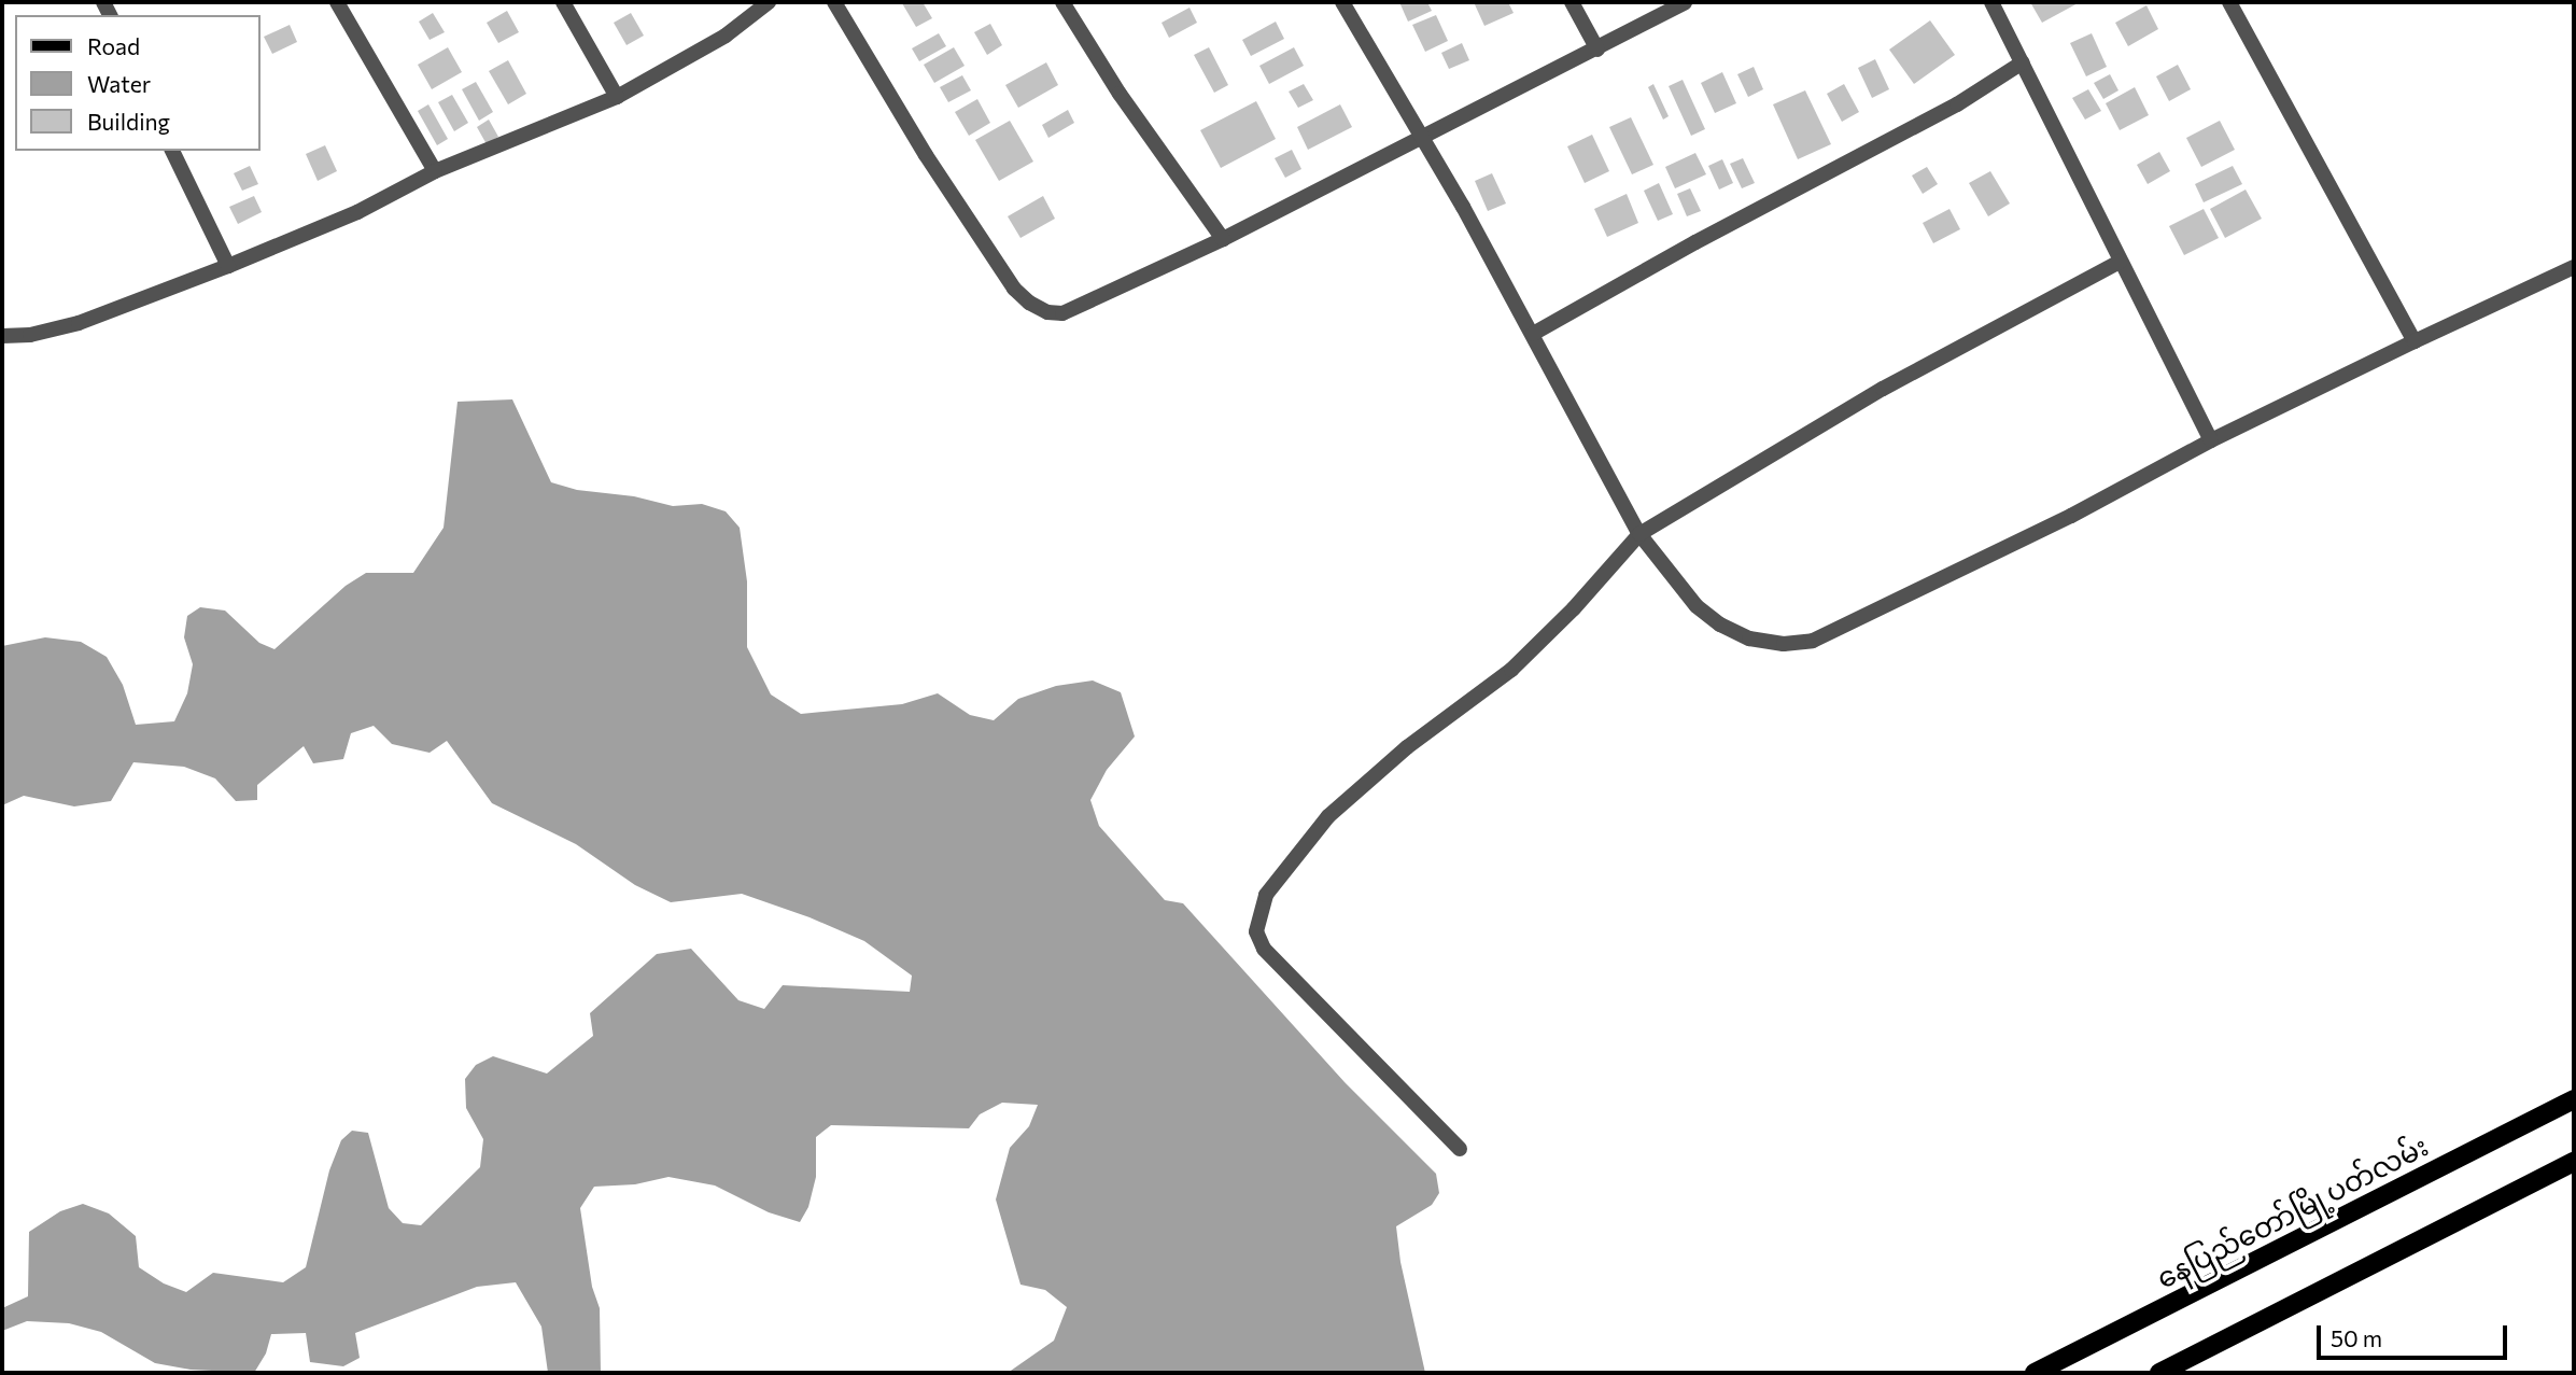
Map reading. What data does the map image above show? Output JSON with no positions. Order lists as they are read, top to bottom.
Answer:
{
  "streets": {
    "main road": ["နေပြည်တော်မြို့ပတ်လမ်း"]
  },
  "legend": ["Road", "Water", "Building"],
  "scale_bar": "50 m"
}
